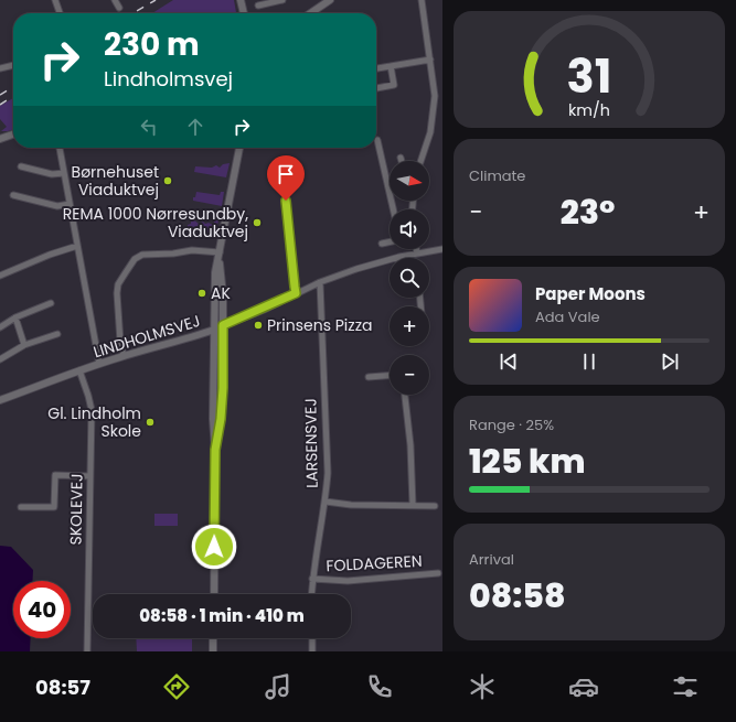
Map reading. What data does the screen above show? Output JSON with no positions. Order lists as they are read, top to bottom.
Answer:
{
  "streets": {
    "street": [
      "LINDHOLMSVEJ",
      "LARSENSVEJ",
      "SKOLEVEJ",
      "FOLDAGEREN"
    ]
  },
  "crossings": [
    ["LINDHOLMSVEJ", "LARSENSVEJ"],
    ["LINDHOLMSVEJ", "SKOLEVEJ"],
    ["LARSENSVEJ", "FOLDAGEREN"]
  ],
  "places": [
    "Børnehuset Viaduktvej",
    "REMA 1000 Nørresundby, Viaduktvej",
    "AK",
    "Prinsens Pizza",
    "Gl. Lindholm Skole"
  ],
  "north": "right",
  "page": {
    "turn": ["230 m", "Lindholmsvej"],
    "tile": [
      "Climate",
      ["Range · 25%", "125 km"],
      ["Arrival", "08:58"]
    ],
    "map_buttons": ["+", "−"],
    "heat": ["−", "23°", "+"],
    "song": ["Paper Moons", "Ada Vale"],
    "limit": "40",
    "trip": "08:58 · 1 min · 410 m",
    "tabs": "08:57",
    "gauge": ["31", "km/h"]
  }
}
